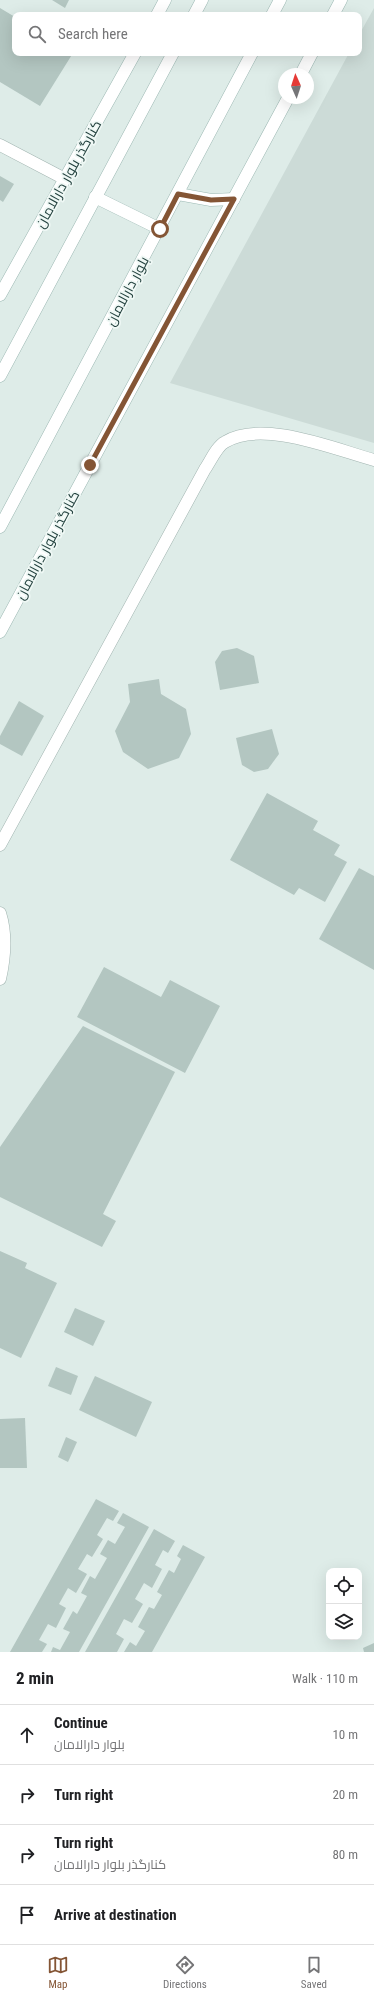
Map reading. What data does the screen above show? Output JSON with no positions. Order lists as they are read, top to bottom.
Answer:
{
  "streets": {
    "street": ["کنارگذر بلوار دارالامان", "بلوار دارالامان"]
  },
  "north": "top",
  "page": {
    "search": "Search here",
    "heading": ["2 min", "Walk · 110 m"],
    "list": [
      ["Continue", "بلوار دارالامان", "10 m"],
      ["Turn right", "20 m"],
      ["Turn right", "کنارگذر بلوار دارالامان", "80 m"],
      "Arrive at destination"
    ],
    "nav": ["Map", "Directions", "Saved"]
  }
}
